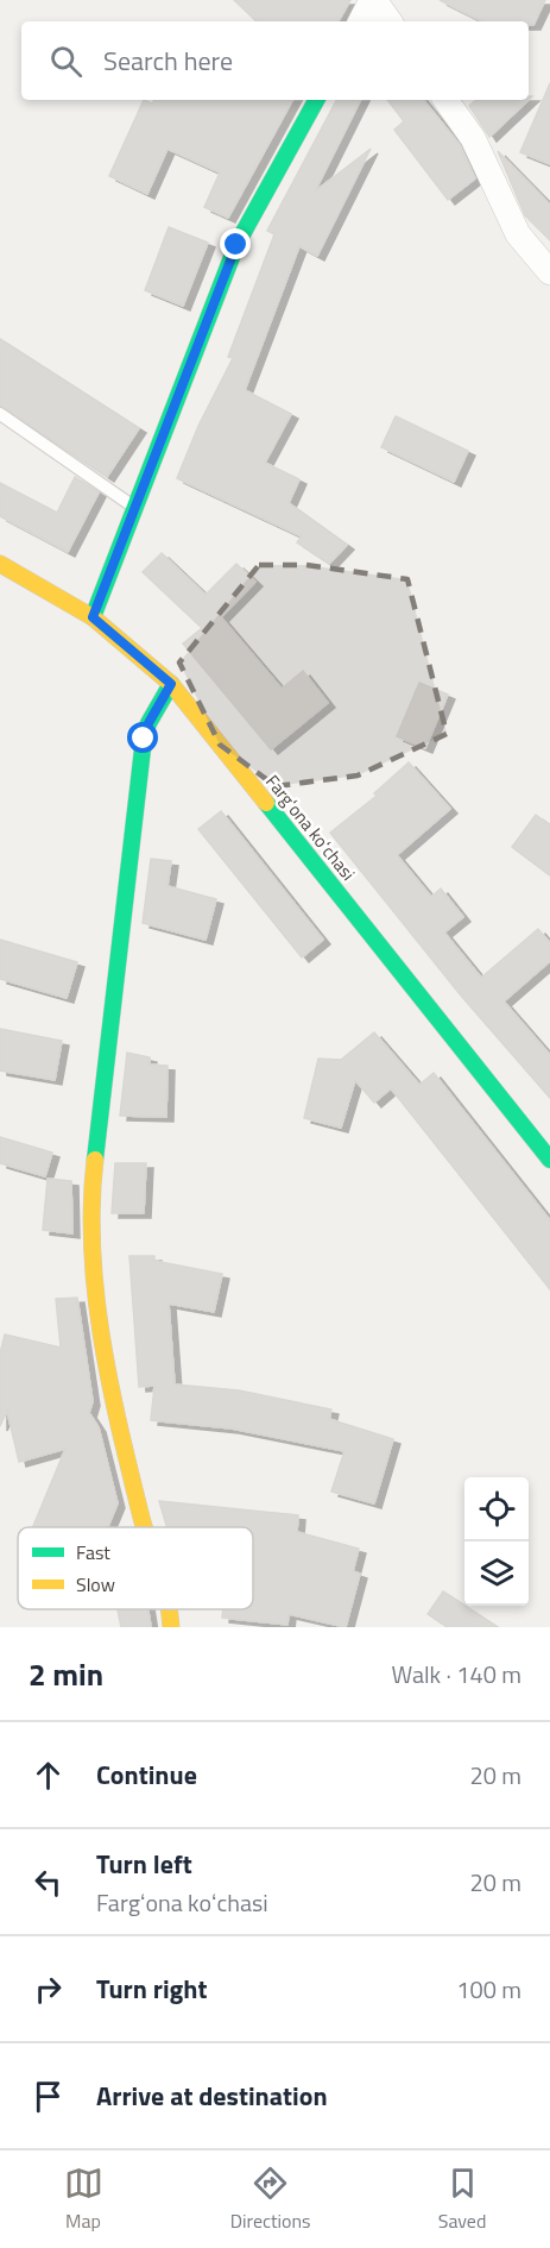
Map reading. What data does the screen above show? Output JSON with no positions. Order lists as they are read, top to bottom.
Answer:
{
  "streets": {
    "street": ["Fargʻona koʻchasi"]
  },
  "legend": ["Fast", "Slow"],
  "page": {
    "search": "Search here",
    "heading": ["2 min", "Walk · 140 m"],
    "list": [
      ["Continue", "20 m"],
      ["Turn left", "Fargʻona koʻchasi", "20 m"],
      ["Turn right", "100 m"],
      "Arrive at destination"
    ],
    "nav": ["Map", "Directions", "Saved"]
  }
}
